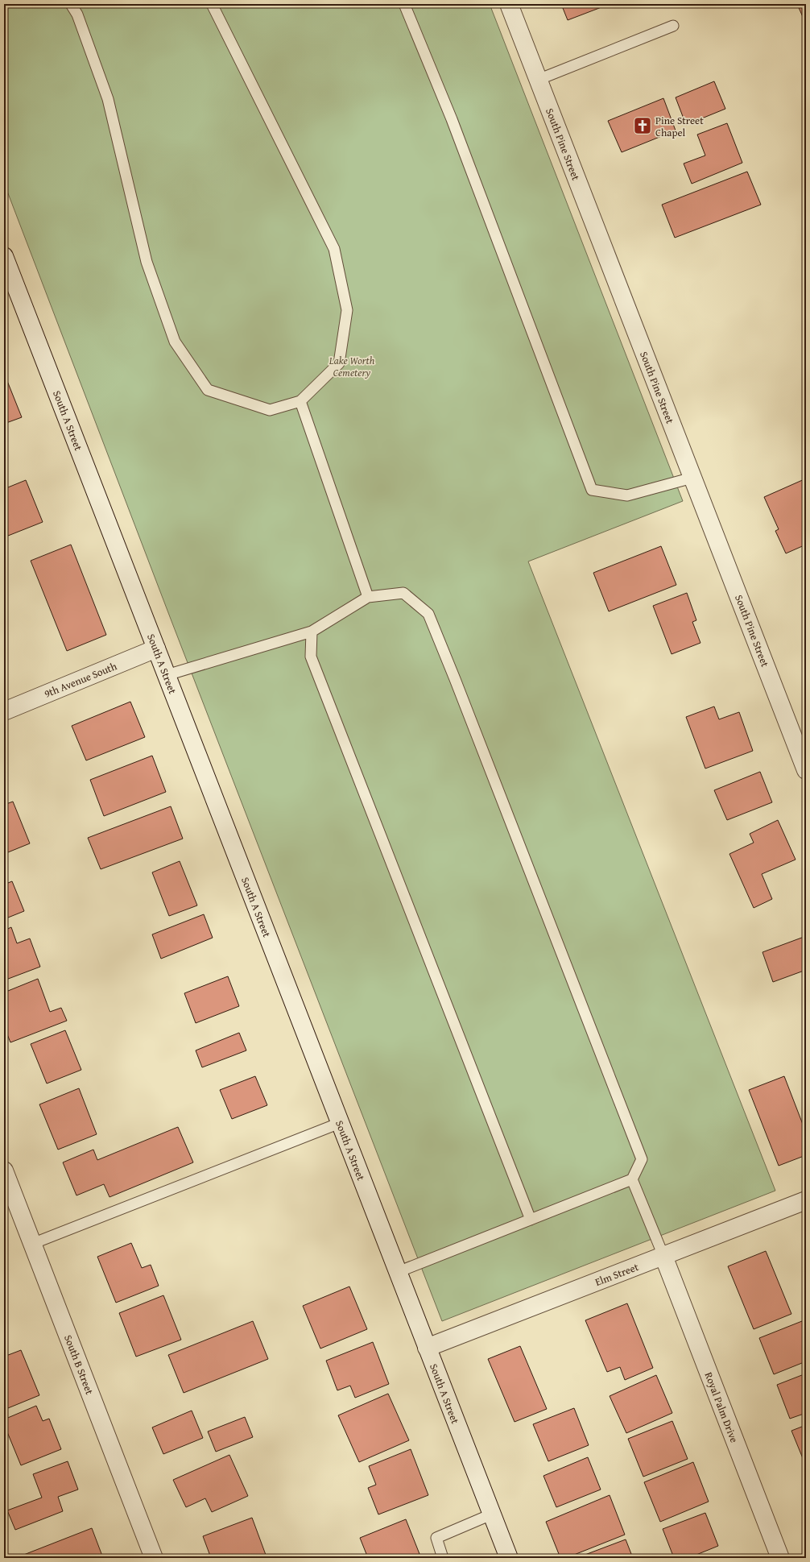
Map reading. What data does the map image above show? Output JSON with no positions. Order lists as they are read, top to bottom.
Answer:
{
  "streets": {
    "street": [
      "South Pine Street",
      "South A Street",
      "9th Avenue South",
      "Elm Street",
      "South B Street",
      "Royal Palm Drive"
    ]
  },
  "crossings": [
    ["South A Street", "9th Avenue South"],
    ["South A Street", "Elm Street"],
    ["Elm Street", "Royal Palm Drive"]
  ],
  "parks": ["Lake Worth Cemetery"],
  "places": {
    "church": ["Pine Street Chapel"]
  }
}
